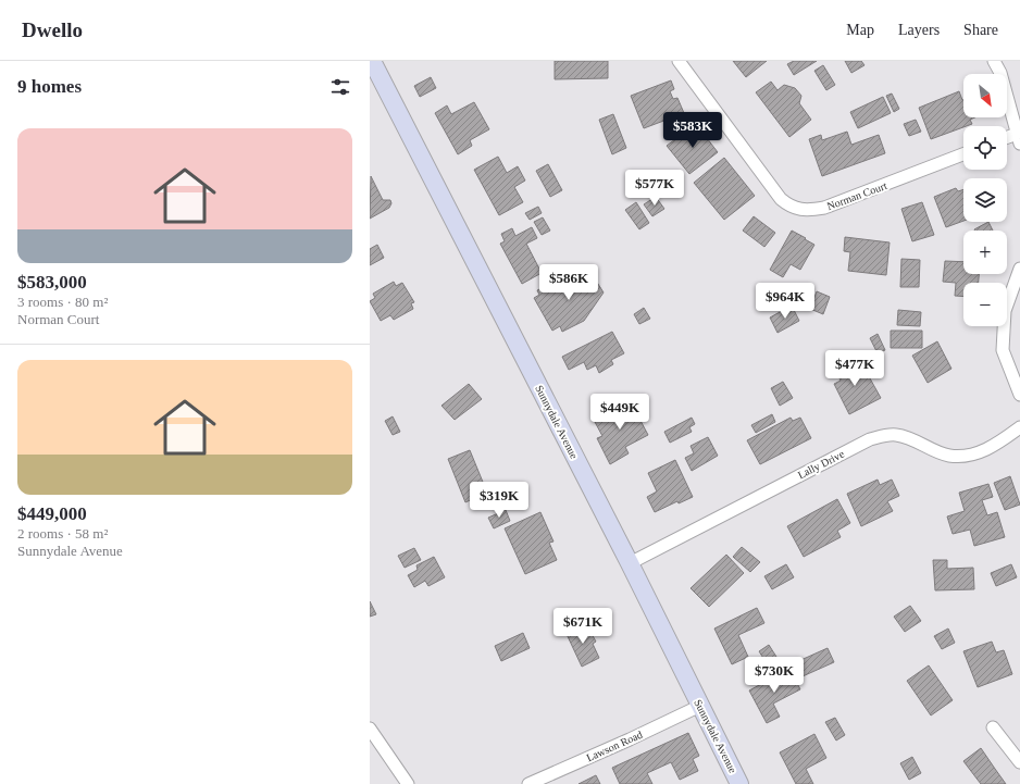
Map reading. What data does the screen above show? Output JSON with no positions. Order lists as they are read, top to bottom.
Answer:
{
  "streets": {
    "street": [
      "Norman Court",
      "Sunnydale Avenue",
      "Lally Drive",
      "Lawson Road"
    ]
  },
  "crossings": [
    ["Sunnydale Avenue", "Lally Drive"],
    ["Sunnydale Avenue", "Lawson Road"]
  ],
  "north": "bottom right",
  "page": {
    "header": "Dwello",
    "nav": ["Map", "Layers", "Share"],
    "heading": "9 homes",
    "map_buttons": ["+", "−"],
    "price": [
      "$583K",
      "$577K",
      "$586K",
      "$964K",
      "$477K",
      "$449K",
      "$319K",
      "$671K",
      "$730K"
    ],
    "list": [
      {
        "name": "$583,000",
        "note": "3 rooms · 80 m² · Norman Court"
      },
      {
        "name": "$449,000",
        "note": "2 rooms · 58 m² · Sunnydale Avenue"
      }
    ]
  }
}
